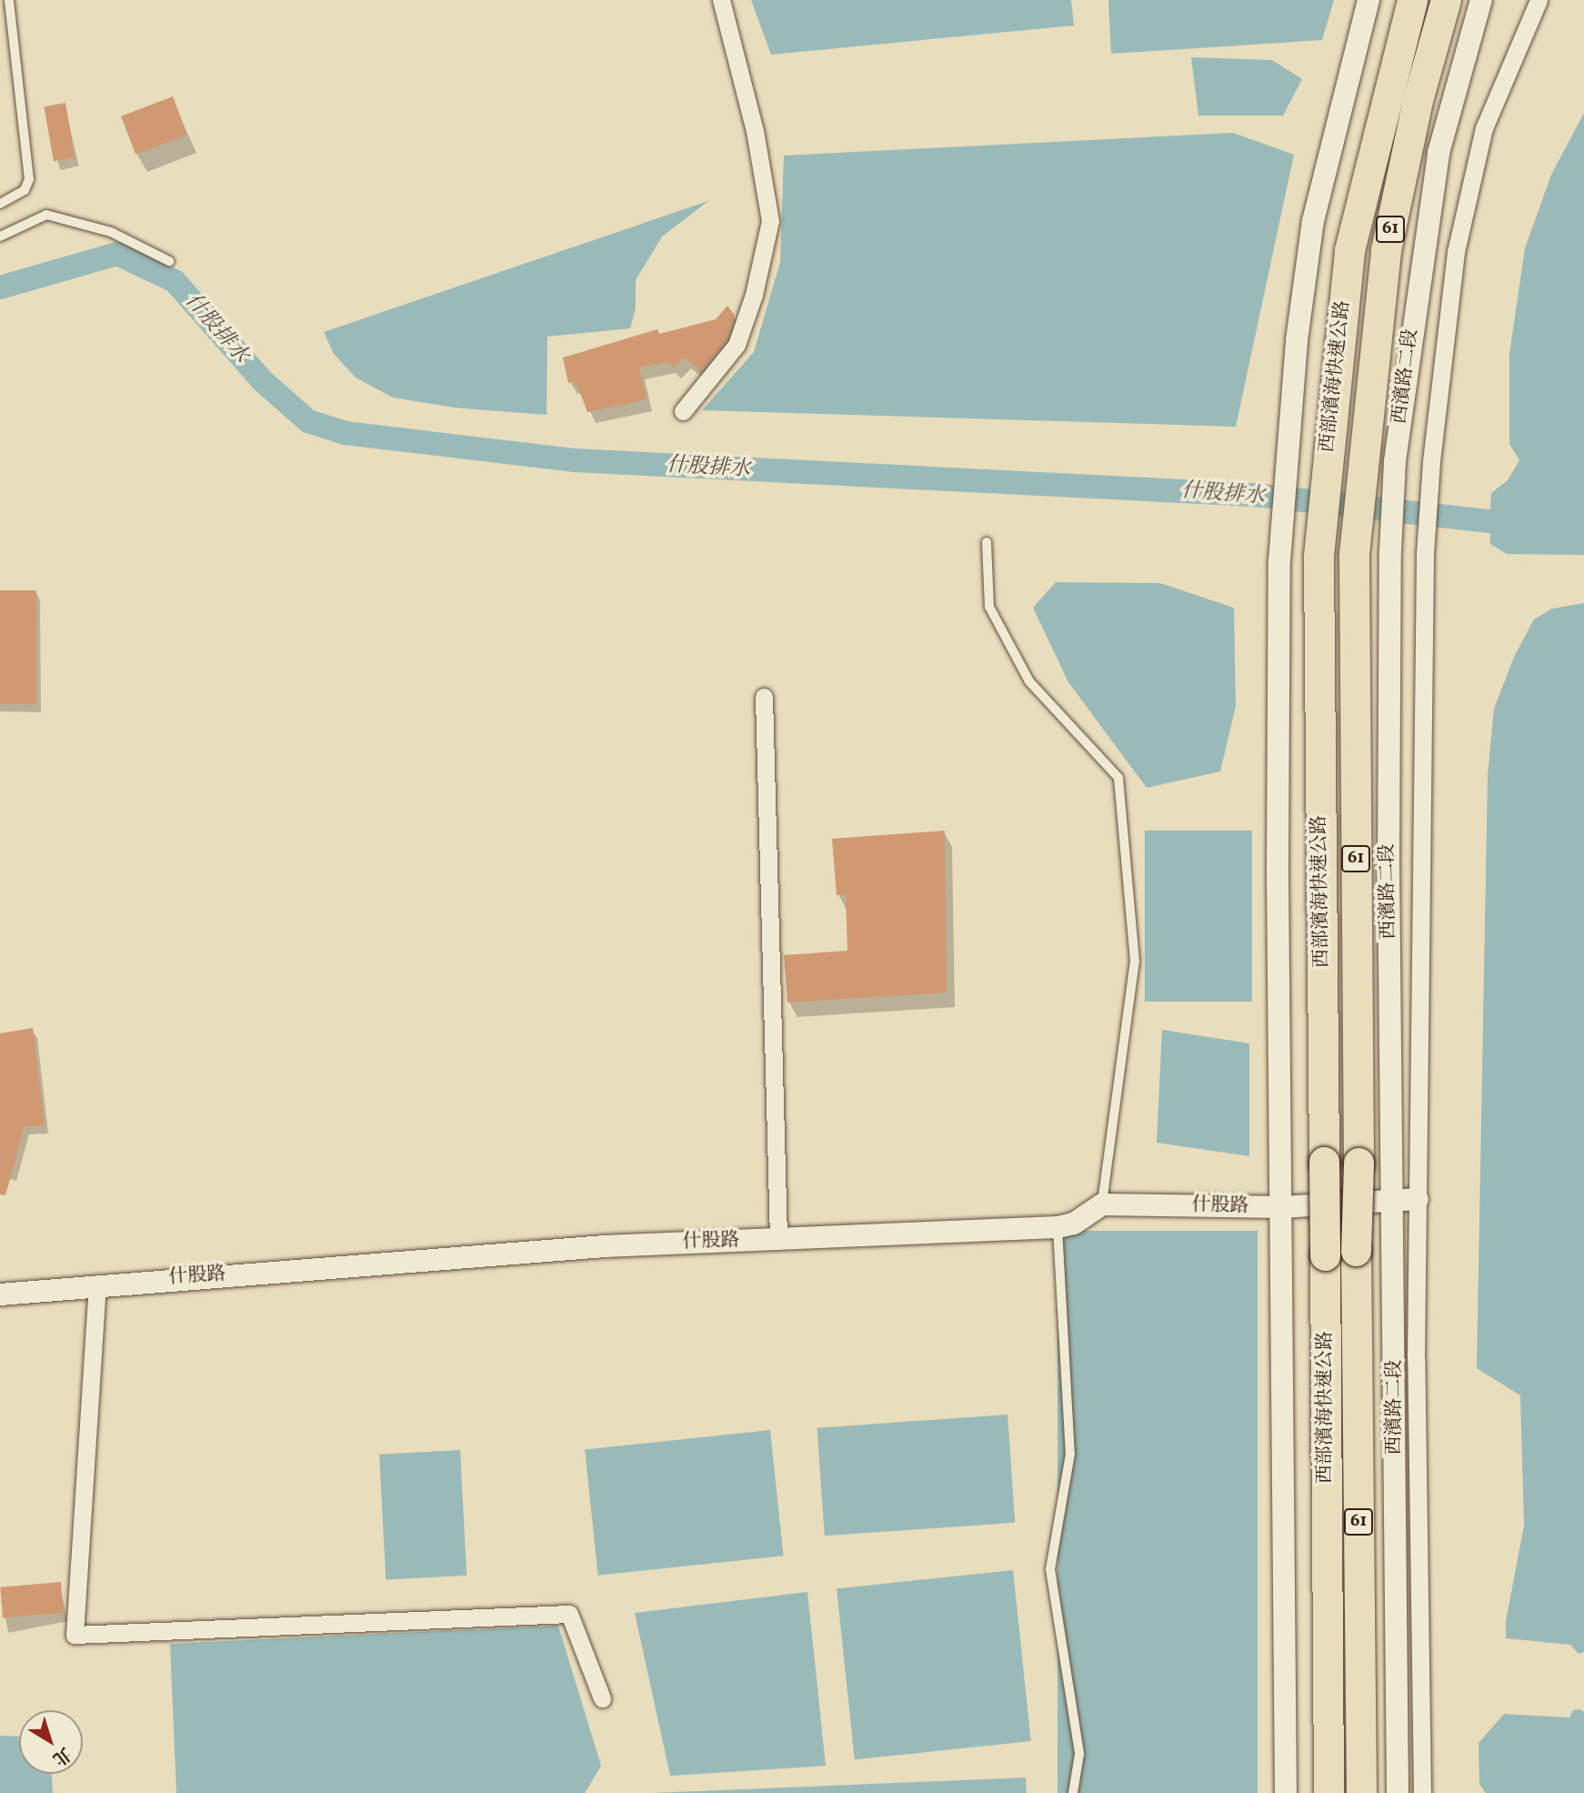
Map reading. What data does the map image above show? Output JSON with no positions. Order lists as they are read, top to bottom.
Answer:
{
  "streets": {
    "highway": ["61", "西部濱海快速公路"],
    "street": ["西濱路二段", "什股路"]
  },
  "crossings": [
    ["西濱路二段", "什股路"]
  ],
  "water": ["什股排水"],
  "north": "bottom right"
}
